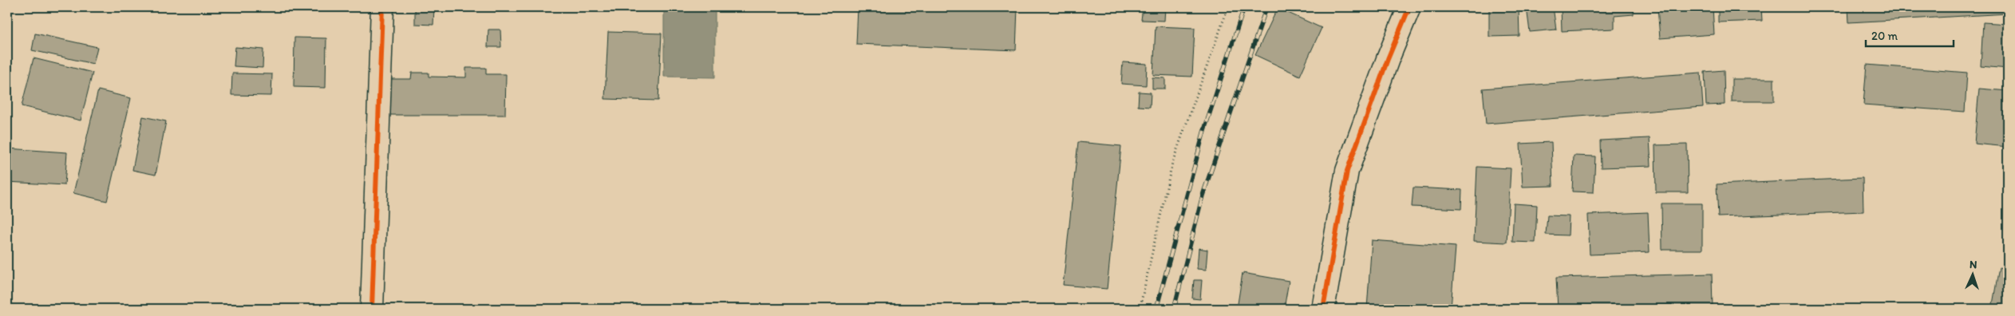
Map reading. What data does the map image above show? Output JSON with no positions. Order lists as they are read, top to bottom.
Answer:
{
  "scale_bar": "20 m",
  "north": "top"
}
